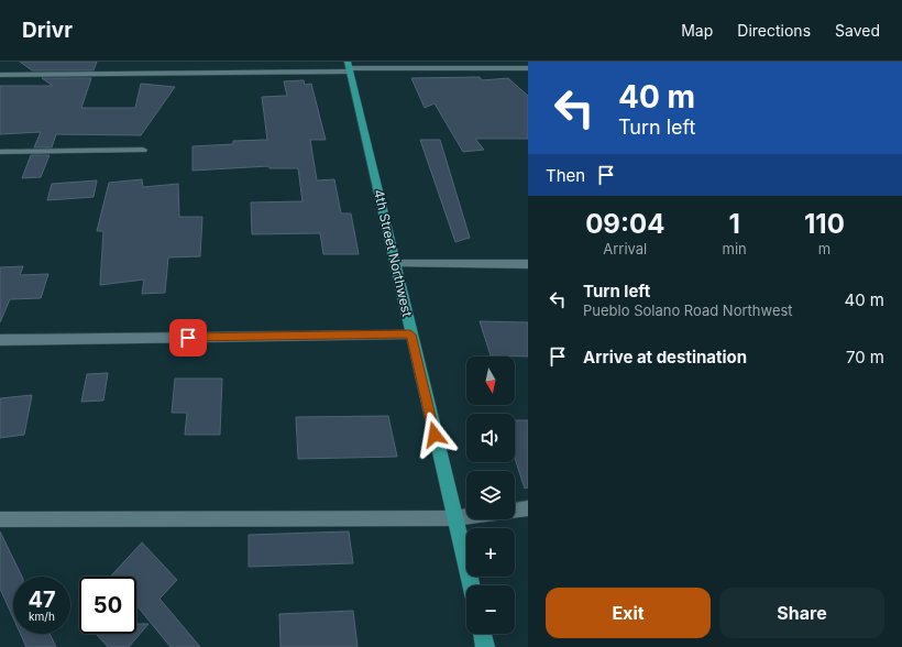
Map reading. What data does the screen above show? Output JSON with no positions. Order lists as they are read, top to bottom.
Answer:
{
  "streets": {
    "main road": ["4th Street Northwest"]
  },
  "north": "bottom",
  "page": {
    "header": "Drivr",
    "nav": ["Map", "Directions", "Saved"],
    "turn": ["40 m", "Turn left"],
    "then": "Then",
    "eta": [
      "09:04",
      "Arrival",
      "1",
      "min",
      "110",
      "m"
    ],
    "list": [
      {
        "name": "Turn left",
        "note": "Pueblo Solano Road Northwest",
        "value": "40 m"
      },
      {
        "name": "Arrive at destination",
        "value": "70 m"
      }
    ],
    "map_buttons": ["+", "−"],
    "speed": "47 km/h",
    "limit": "50",
    "buttons": ["Exit", "Share"]
  }
}
